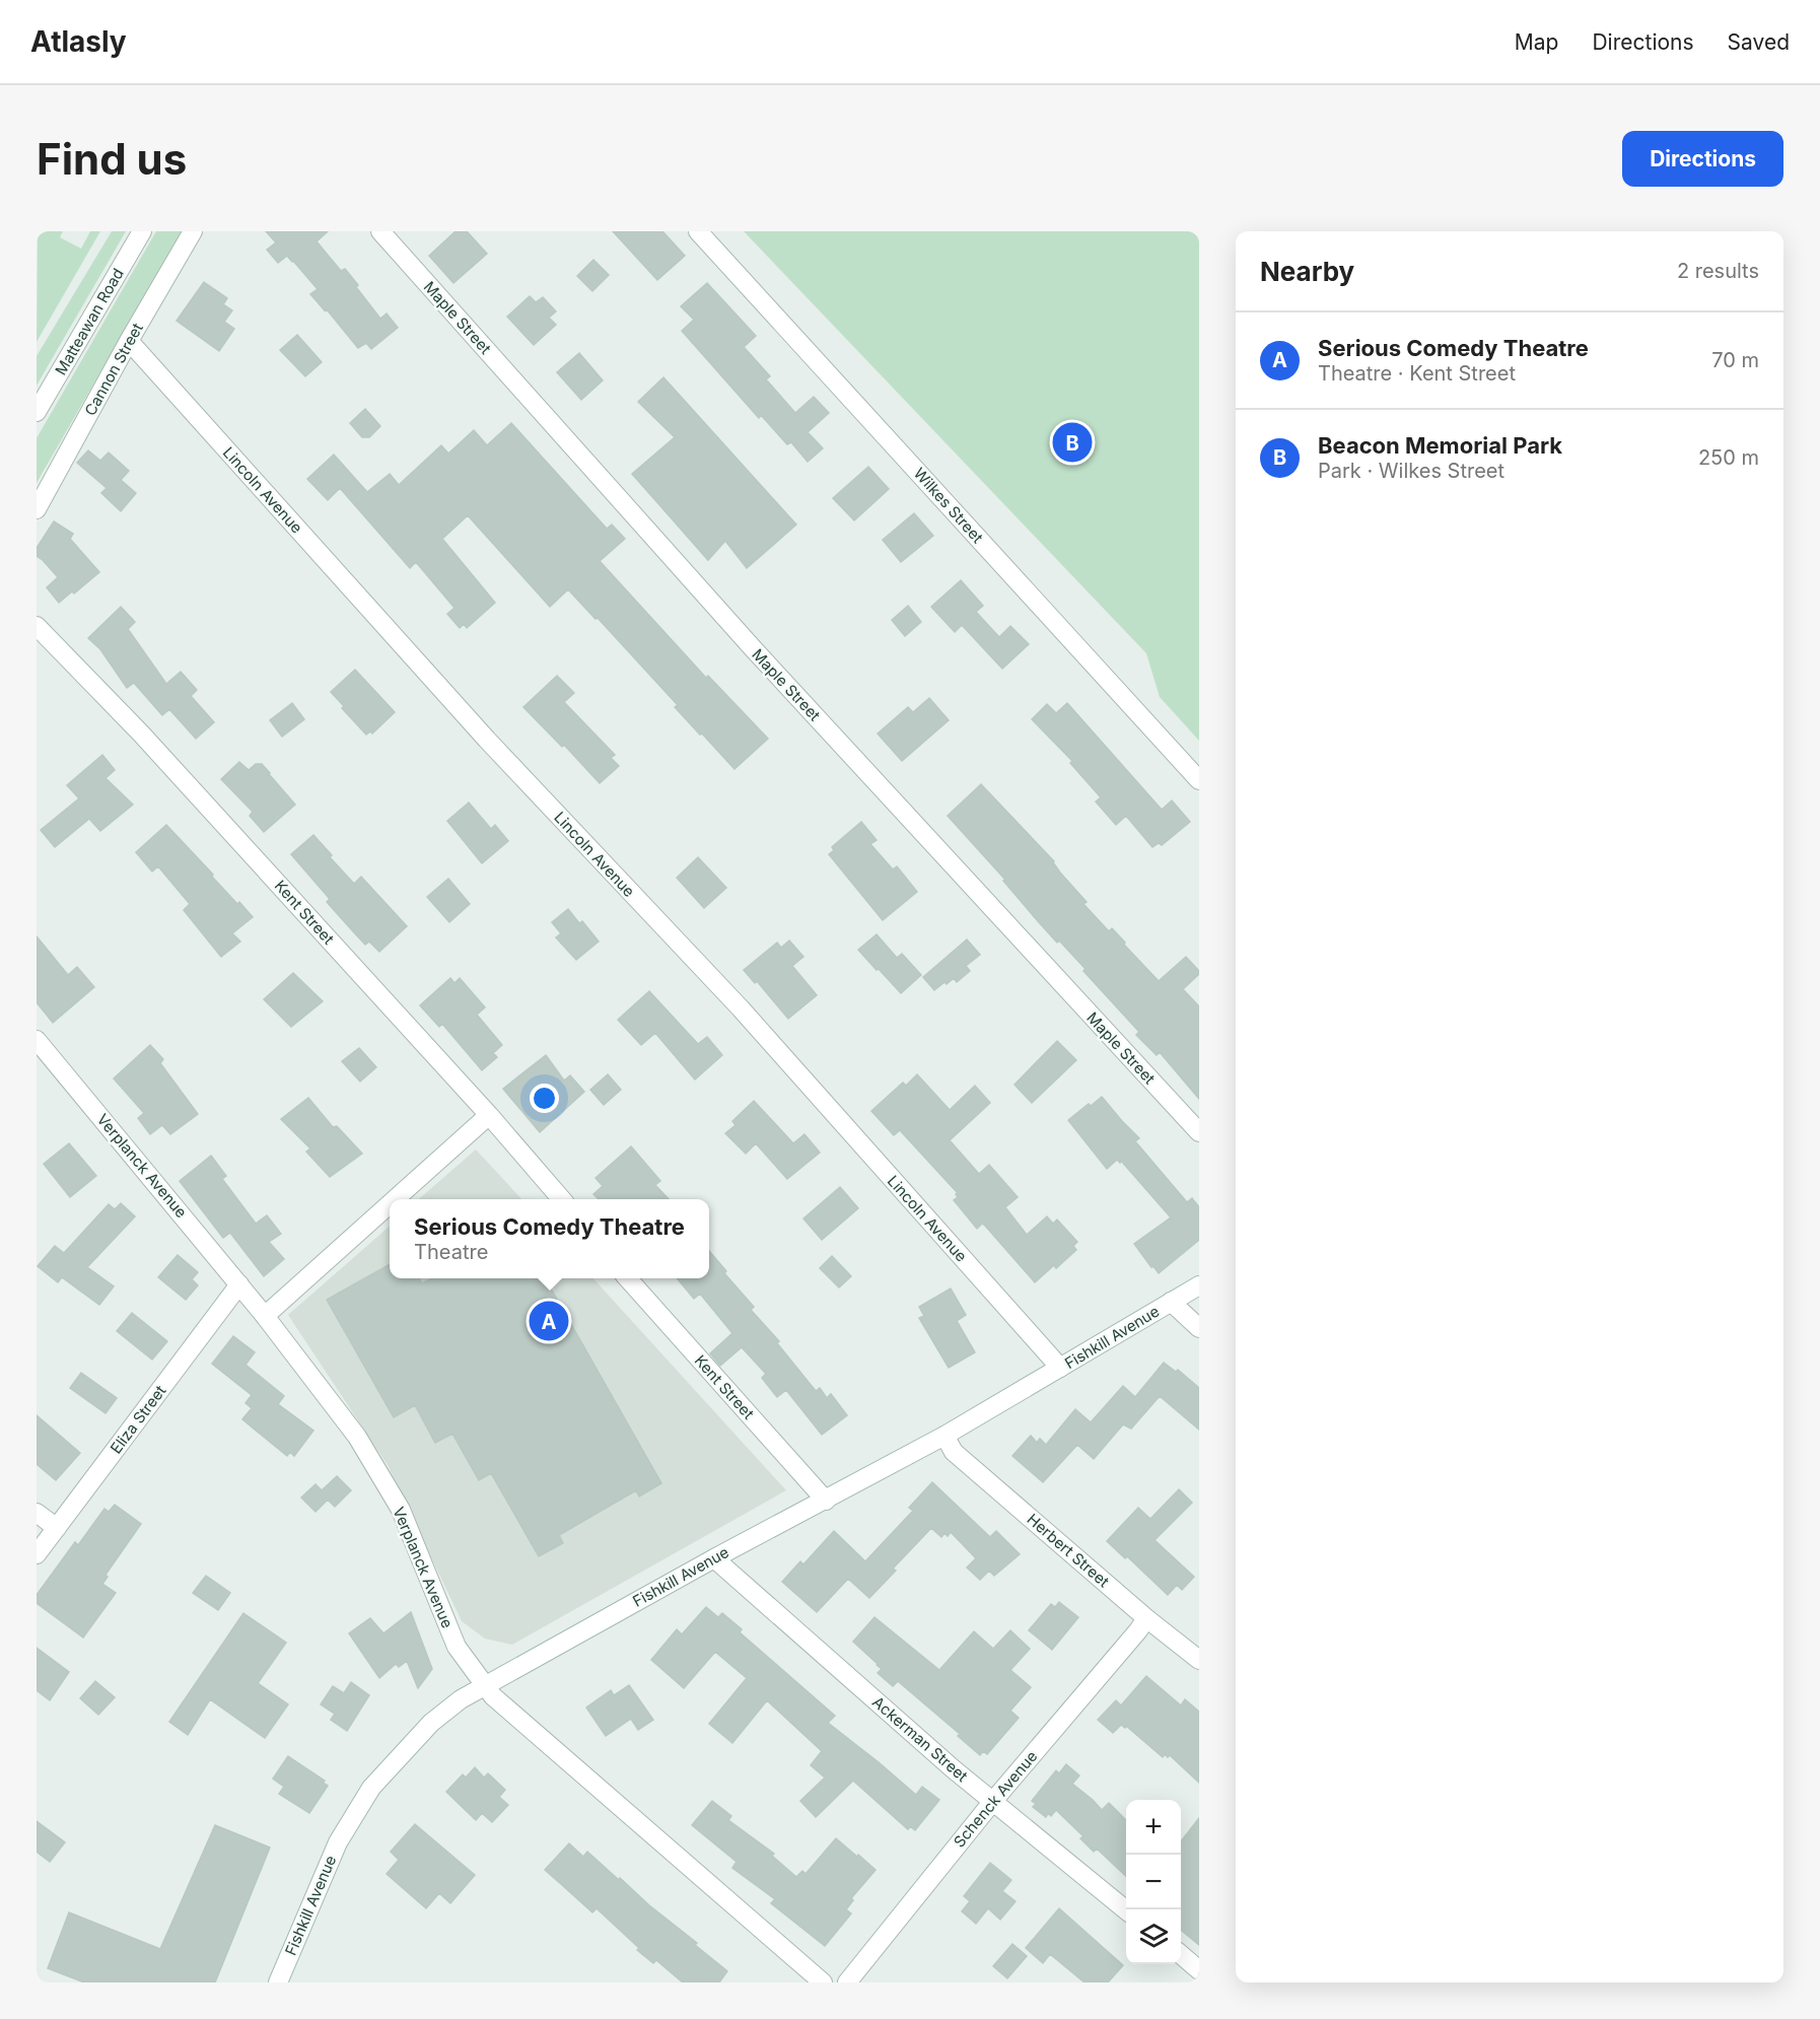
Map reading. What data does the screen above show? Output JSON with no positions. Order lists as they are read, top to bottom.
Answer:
{
  "streets": {
    "street": [
      "Maple Street",
      "Matteawan Road",
      "Cannon Street",
      "Lincoln Avenue",
      "Wilkes Street",
      "Kent Street",
      "Verplanck Avenue",
      "Fishkill Avenue",
      "Eliza Street",
      "Herbert Street",
      "Ackerman Street",
      "Schenck Avenue"
    ]
  },
  "crossings": [
    ["Cannon Street", "Lincoln Avenue"],
    ["Lincoln Avenue", "Fishkill Avenue"],
    ["Kent Street", "Fishkill Avenue"],
    ["Verplanck Avenue", "Fishkill Avenue"],
    ["Verplanck Avenue", "Eliza Street"],
    ["Fishkill Avenue", "Herbert Street"],
    ["Fishkill Avenue", "Ackerman Street"],
    ["Herbert Street", "Schenck Avenue"],
    ["Ackerman Street", "Schenck Avenue"]
  ],
  "page": {
    "header": "Atlasly",
    "nav": ["Map", "Directions", "Saved"],
    "buttons": "Directions",
    "title": "Find us",
    "heading": ["Nearby", "2 results"],
    "list": [
      {
        "mark": "A",
        "name": "Serious Comedy Theatre",
        "note": "Theatre · Kent Street",
        "value": "70 m"
      },
      {
        "mark": "B",
        "name": "Beacon Memorial Park",
        "note": "Park · Wilkes Street",
        "value": "250 m"
      }
    ],
    "pins": ["B", "A"],
    "popup": ["Serious Comedy Theatre", "Theatre"],
    "map_buttons": ["+", "−"]
  }
}
